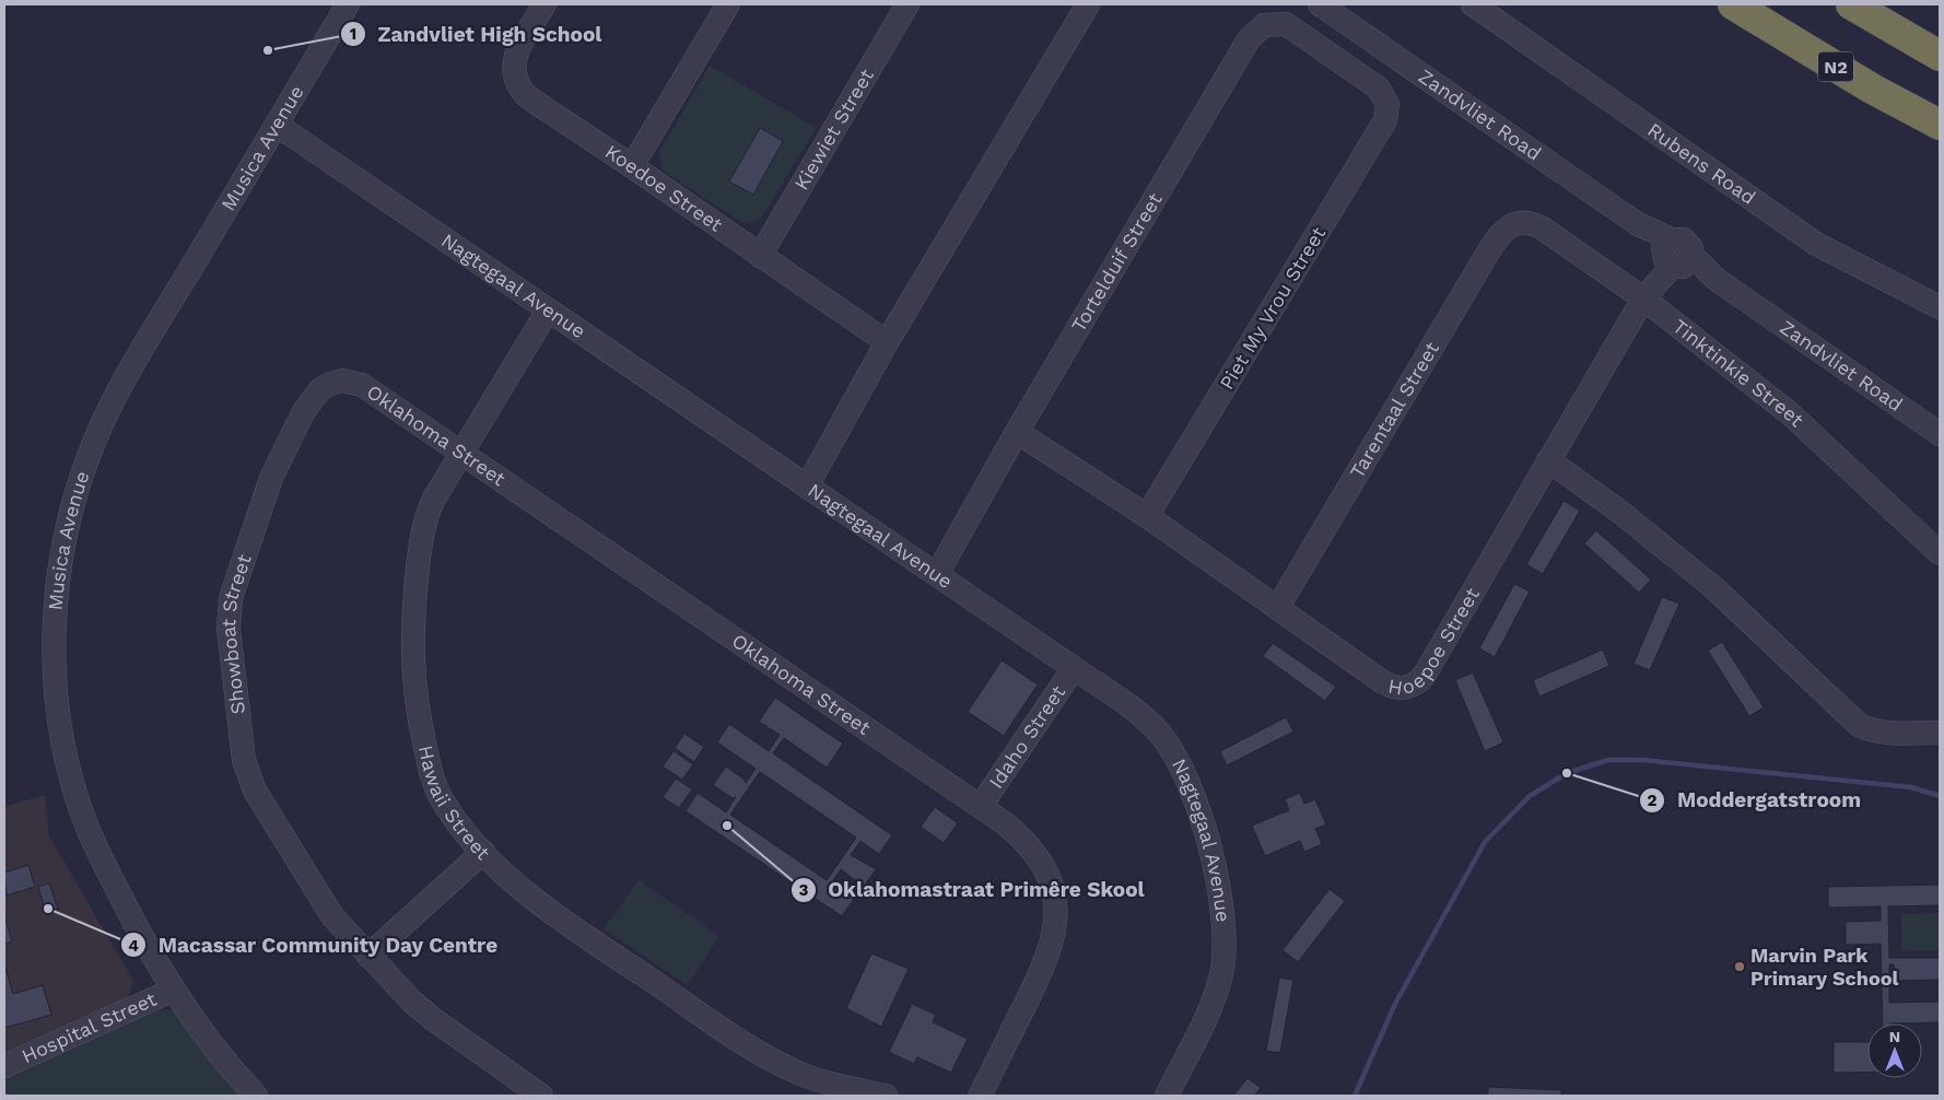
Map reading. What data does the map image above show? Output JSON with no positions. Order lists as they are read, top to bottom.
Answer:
{
  "streets": {
    "highway": ["N2"],
    "street": [
      "Zandvliet Road",
      "Kiewiet Street",
      "Musica Avenue",
      "Rubens Road",
      "Koedoe Street",
      "Tortelduif Street",
      "Nagtegaal Avenue",
      "Piet My Vrou Street",
      "Tinktinkie Street",
      "Tarentaal Street",
      "Oklahoma Street",
      "Hoepoe Street",
      "Showboat Street",
      "Idaho Street",
      "Hawaii Street",
      "Hospital Street"
    ]
  },
  "crossings": [
    ["Zandvliet Road", "Hoepoe Street"],
    ["Kiewiet Street", "Koedoe Street"],
    ["Musica Avenue", "Nagtegaal Avenue"],
    ["Musica Avenue", "Hospital Street"],
    ["Tortelduif Street", "Nagtegaal Avenue"],
    ["Tortelduif Street", "Piet My Vrou Street"],
    ["Tortelduif Street", "Hoepoe Street"],
    ["Nagtegaal Avenue", "Idaho Street"],
    ["Nagtegaal Avenue", "Hawaii Street"],
    ["Piet My Vrou Street", "Hoepoe Street"],
    ["Tinktinkie Street", "Tarentaal Street"],
    ["Tinktinkie Street", "Hoepoe Street"],
    ["Tarentaal Street", "Hoepoe Street"],
    ["Oklahoma Street", "Showboat Street"],
    ["Oklahoma Street", "Idaho Street"],
    ["Oklahoma Street", "Hawaii Street"]
  ],
  "places": [
    "Zandvliet High School",
    "Moddergatstroom",
    "Oklahomastraat Primêre Skool",
    "Macassar Community Day Centre",
    "Marvin Park Primary School"
  ],
  "north": "top"
}
